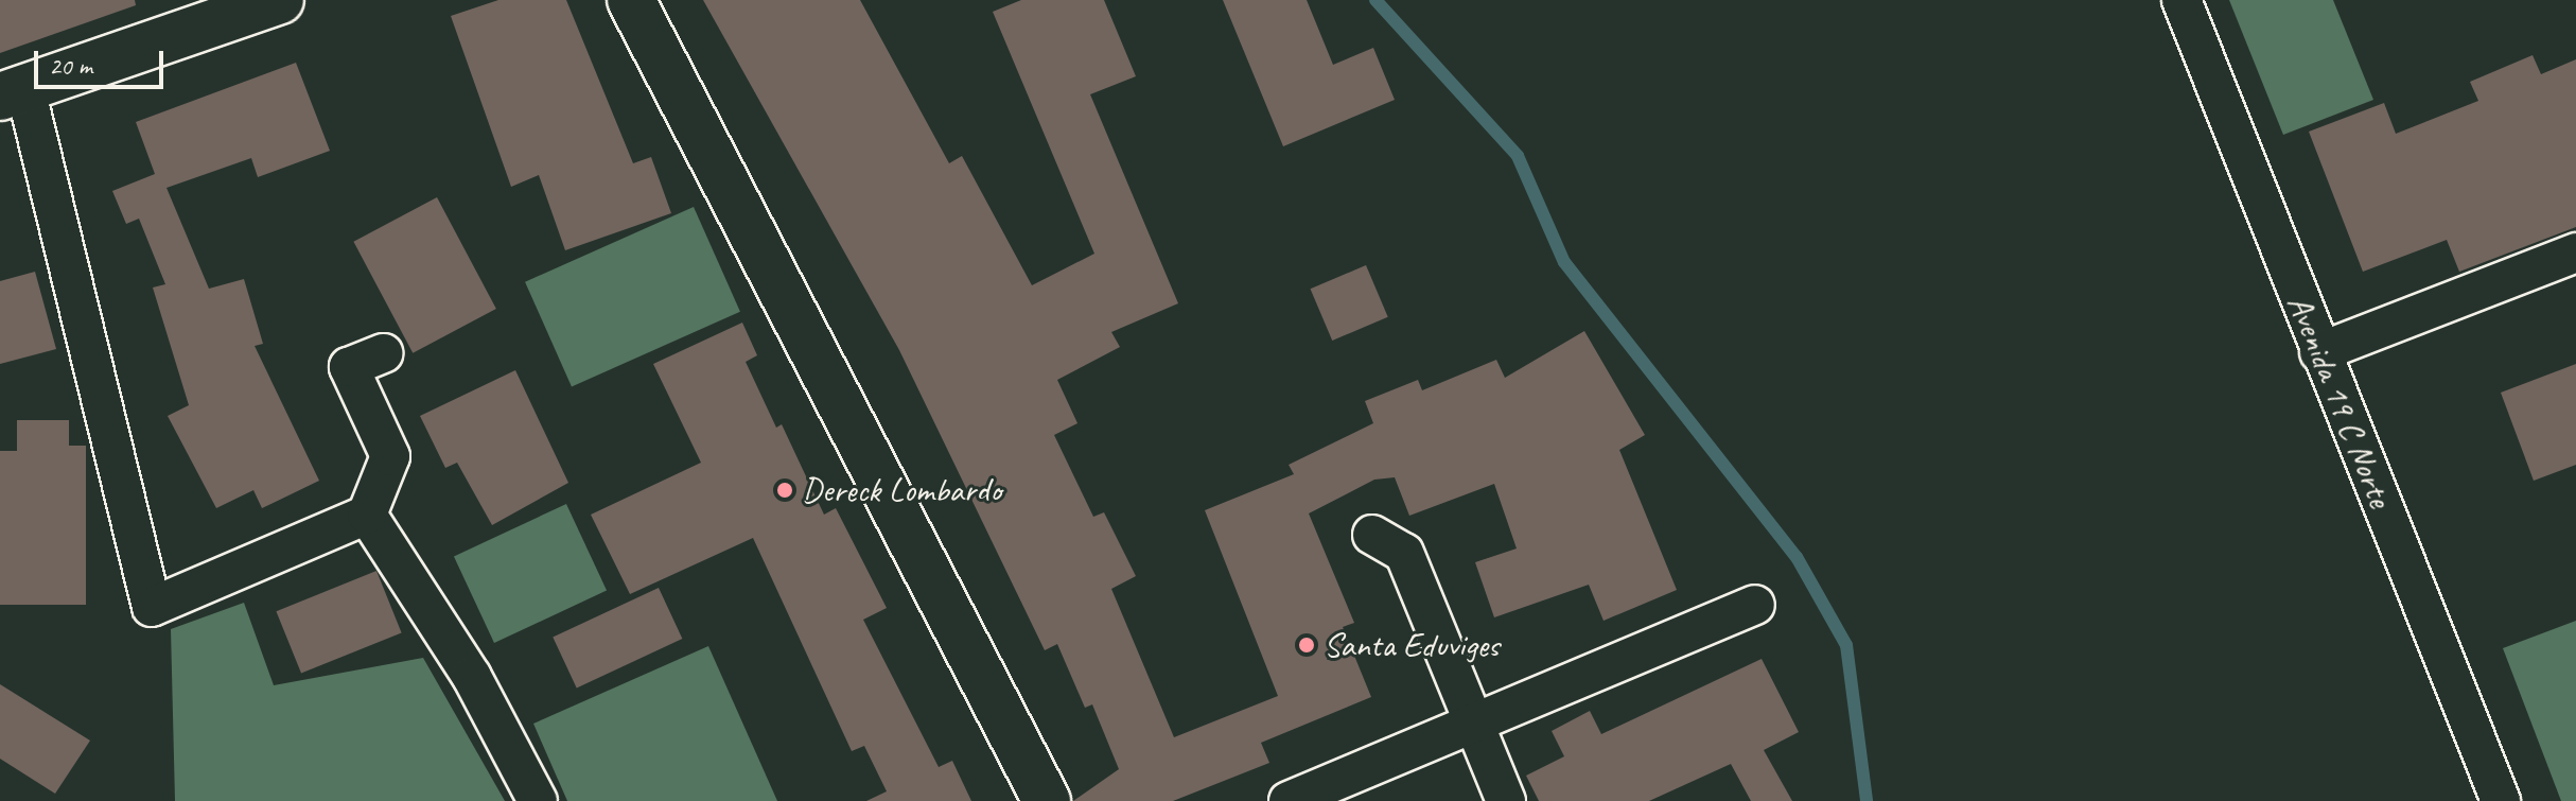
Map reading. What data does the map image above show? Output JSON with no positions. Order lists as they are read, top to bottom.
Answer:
{
  "streets": {
    "street": ["Avenida 19 C Norte"]
  },
  "places": ["Dereck Lombardo", "Santa Eduviges"],
  "scale_bar": "20 m"
}
